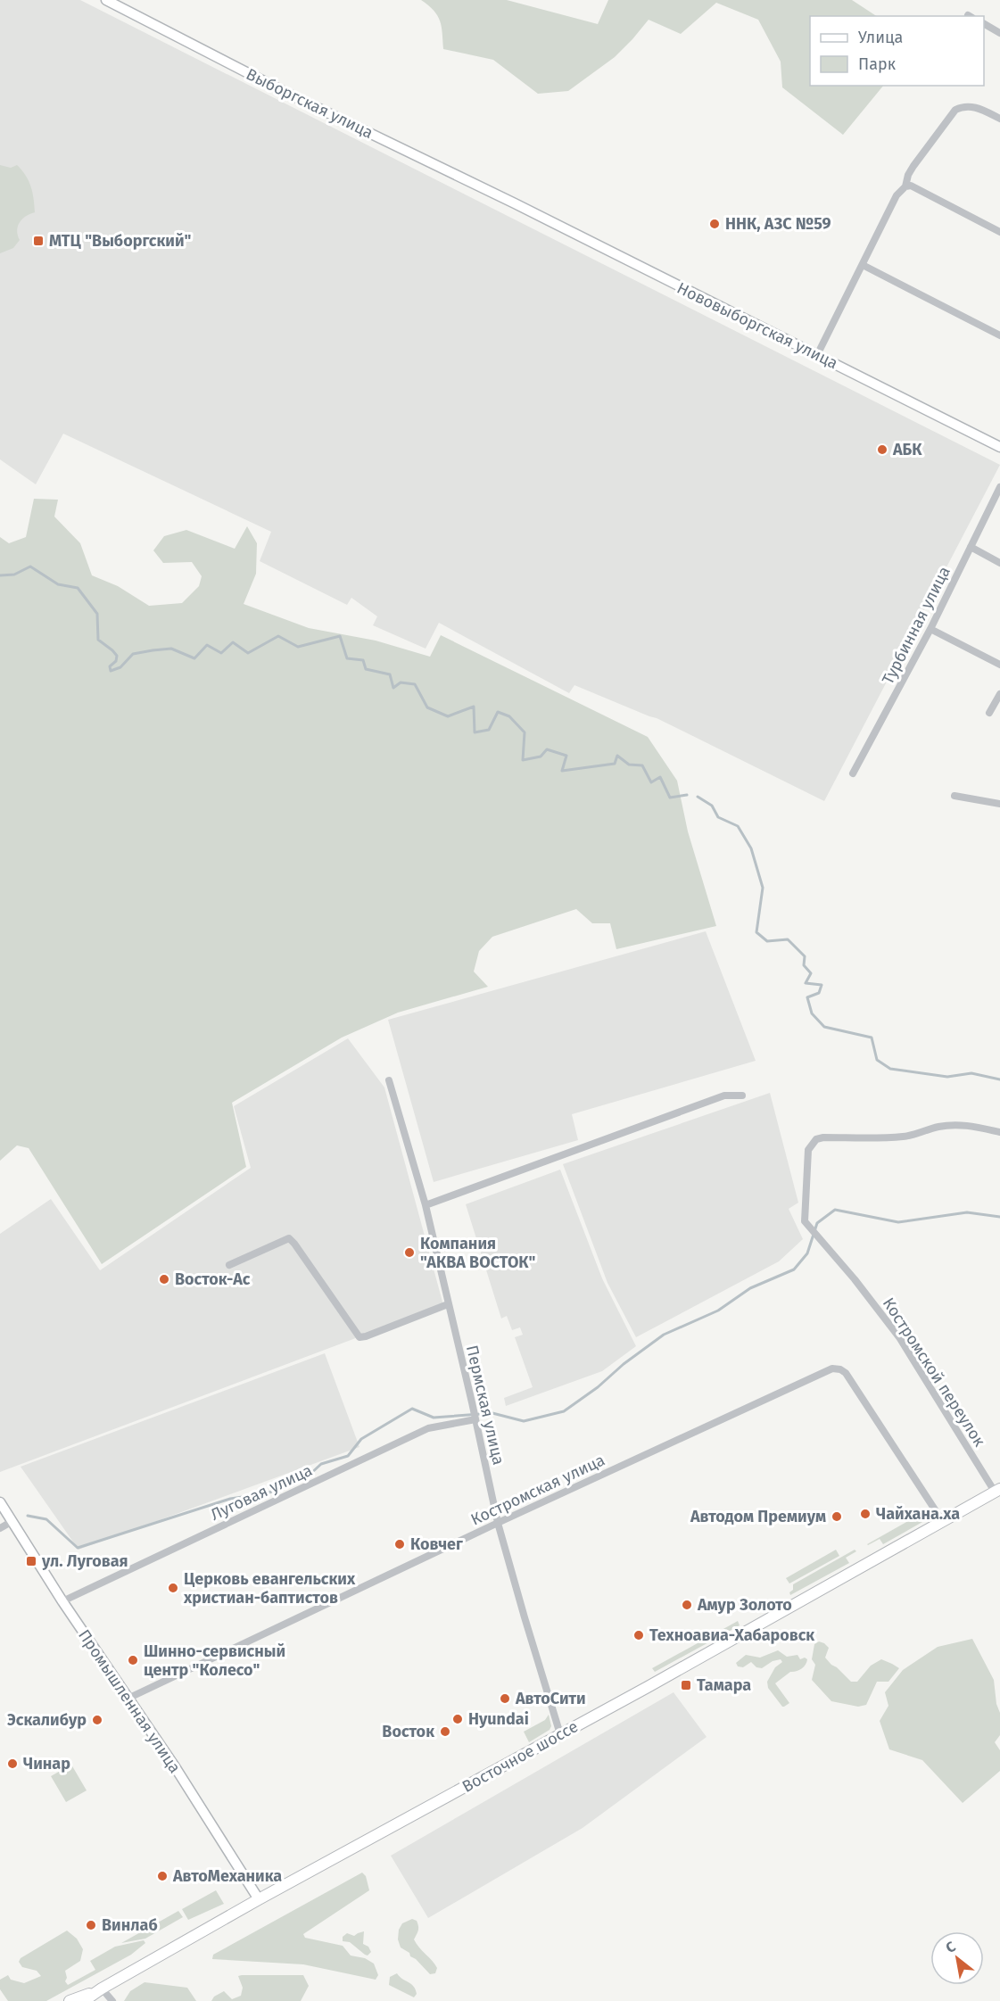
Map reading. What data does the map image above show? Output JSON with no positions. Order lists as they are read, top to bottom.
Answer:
{
  "streets": {
    "main road": ["Восточное шоссе"],
    "street": [
      "Выборгская улица",
      "Нововыборгская улица",
      "Турбинная улица",
      "Костромской переулок",
      "Пермская улица",
      "Костромская улица",
      "Луговая улица",
      "Промышленная улица"
    ]
  },
  "crossings": [
    ["Выборгская улица", "Нововыборгская улица"],
    ["Костромской переулок", "Восточное шоссе"],
    ["Пермская улица", "Костромская улица"],
    ["Пермская улица", "Луговая улица"],
    ["Пермская улица", "Восточное шоссе"],
    ["Костромская улица", "Промышленная улица"],
    ["Костромская улица", "Восточное шоссе"],
    ["Луговая улица", "Промышленная улица"],
    ["Промышленная улица", "Восточное шоссе"]
  ],
  "places": {
    "other": [
      "ННК, АЗС №59",
      "АБК",
      "Компания \"АКВА ВОСТОК\"",
      "Восток-Ас",
      "Чайхана.ха",
      "Автодом Премиум",
      "Ковчег",
      "Церковь евангельских христиан-баптистов",
      "Амур Золото",
      "Техноавиа-Хабаровск",
      "Шинно-сервисный центр \"Колесо\"",
      "АвтоСити",
      "Hyundai",
      "Эскалибур",
      "Восток",
      "Чинар",
      "АвтоМеханика",
      "Винлаб"
    ],
    "transit": ["МТЦ \"Выборгский\"", "ул. Луговая", "Тамара"]
  },
  "legend": ["Улица", "Парк"],
  "north": "top left"
}
